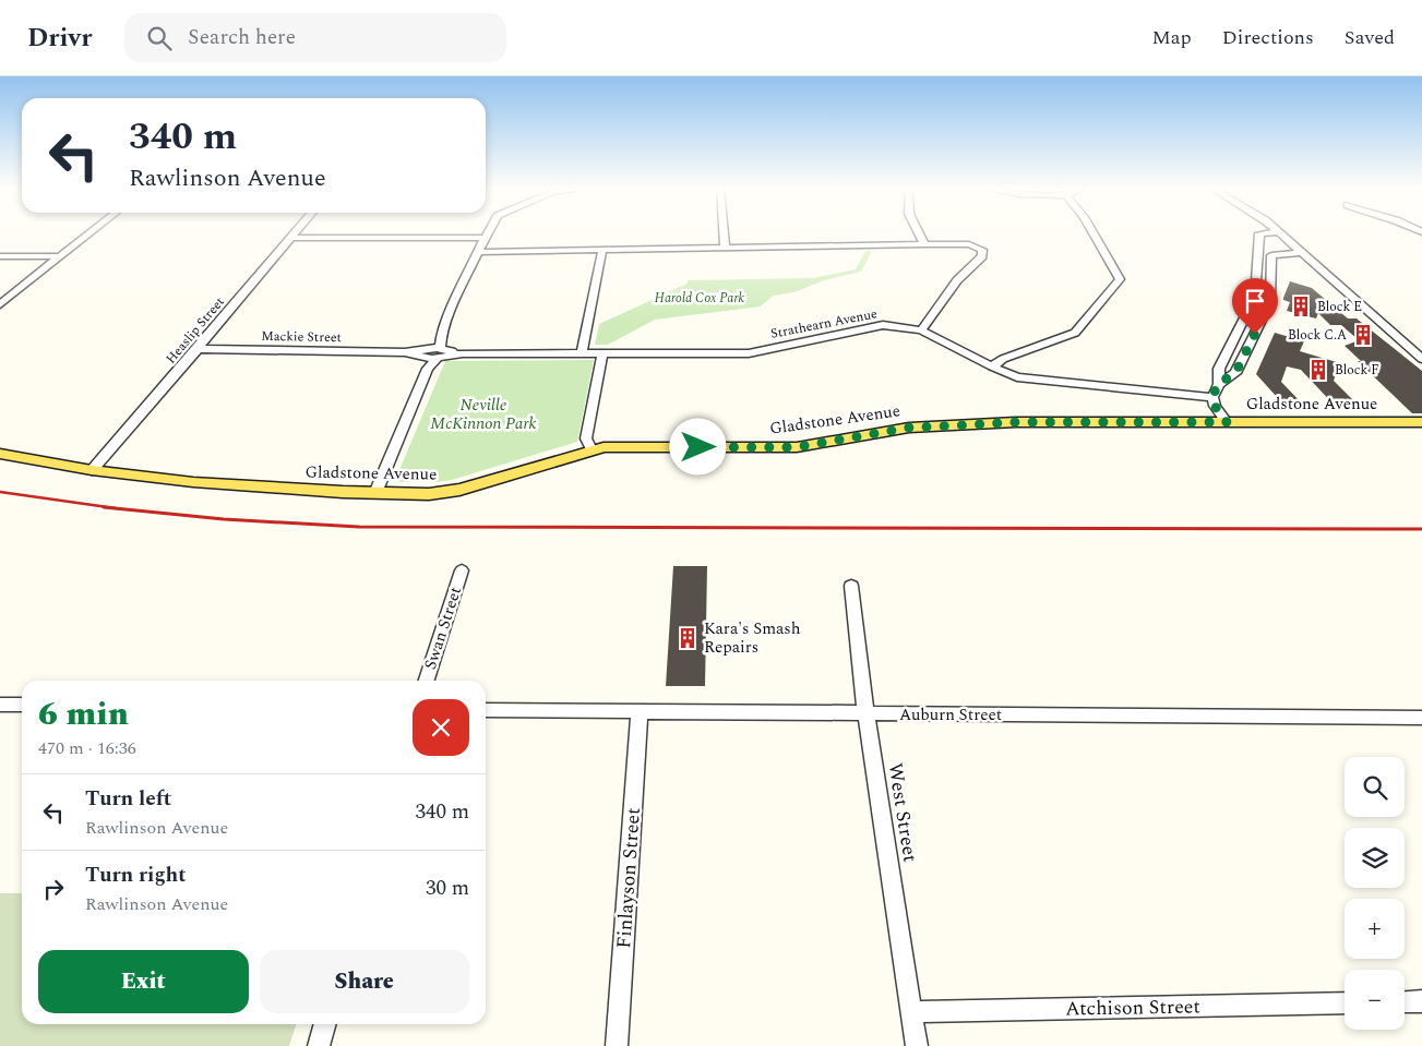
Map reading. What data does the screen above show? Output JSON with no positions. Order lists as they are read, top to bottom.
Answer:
{
  "streets": {
    "main road": ["Gladstone Avenue"],
    "street": [
      "Strathearn Avenue",
      "Heaslip Street",
      "Mackie Street",
      "Swan Street",
      "Auburn Street",
      "West Street",
      "Finlayson Street",
      "Atchison Street"
    ]
  },
  "crossings": [
    ["Strathearn Avenue", "Mackie Street"],
    ["Heaslip Street", "Mackie Street"],
    ["Heaslip Street", "Gladstone Avenue"],
    ["Auburn Street", "West Street"],
    ["Auburn Street", "Finlayson Street"],
    ["West Street", "Atchison Street"]
  ],
  "parks": ["Harold Cox Park", "Neville McKinnon Park"],
  "places": {
    "building": [
      "Block E",
      "Block C.A",
      "Block F",
      "Kara's Smash Repairs"
    ]
  },
  "page": {
    "header": "Drivr",
    "search": "Search here",
    "nav": ["Map", "Directions", "Saved"],
    "turn": ["340 m", "Rawlinson Avenue"],
    "heading": ["6 min", "470 m · 16:36"],
    "map_buttons": ["+", "−"],
    "list": [
      {
        "name": "Turn left",
        "note": "Rawlinson Avenue",
        "value": "340 m"
      },
      {
        "name": "Turn right",
        "note": "Rawlinson Avenue",
        "value": "30 m"
      }
    ],
    "buttons": ["Exit", "Share"]
  }
}
